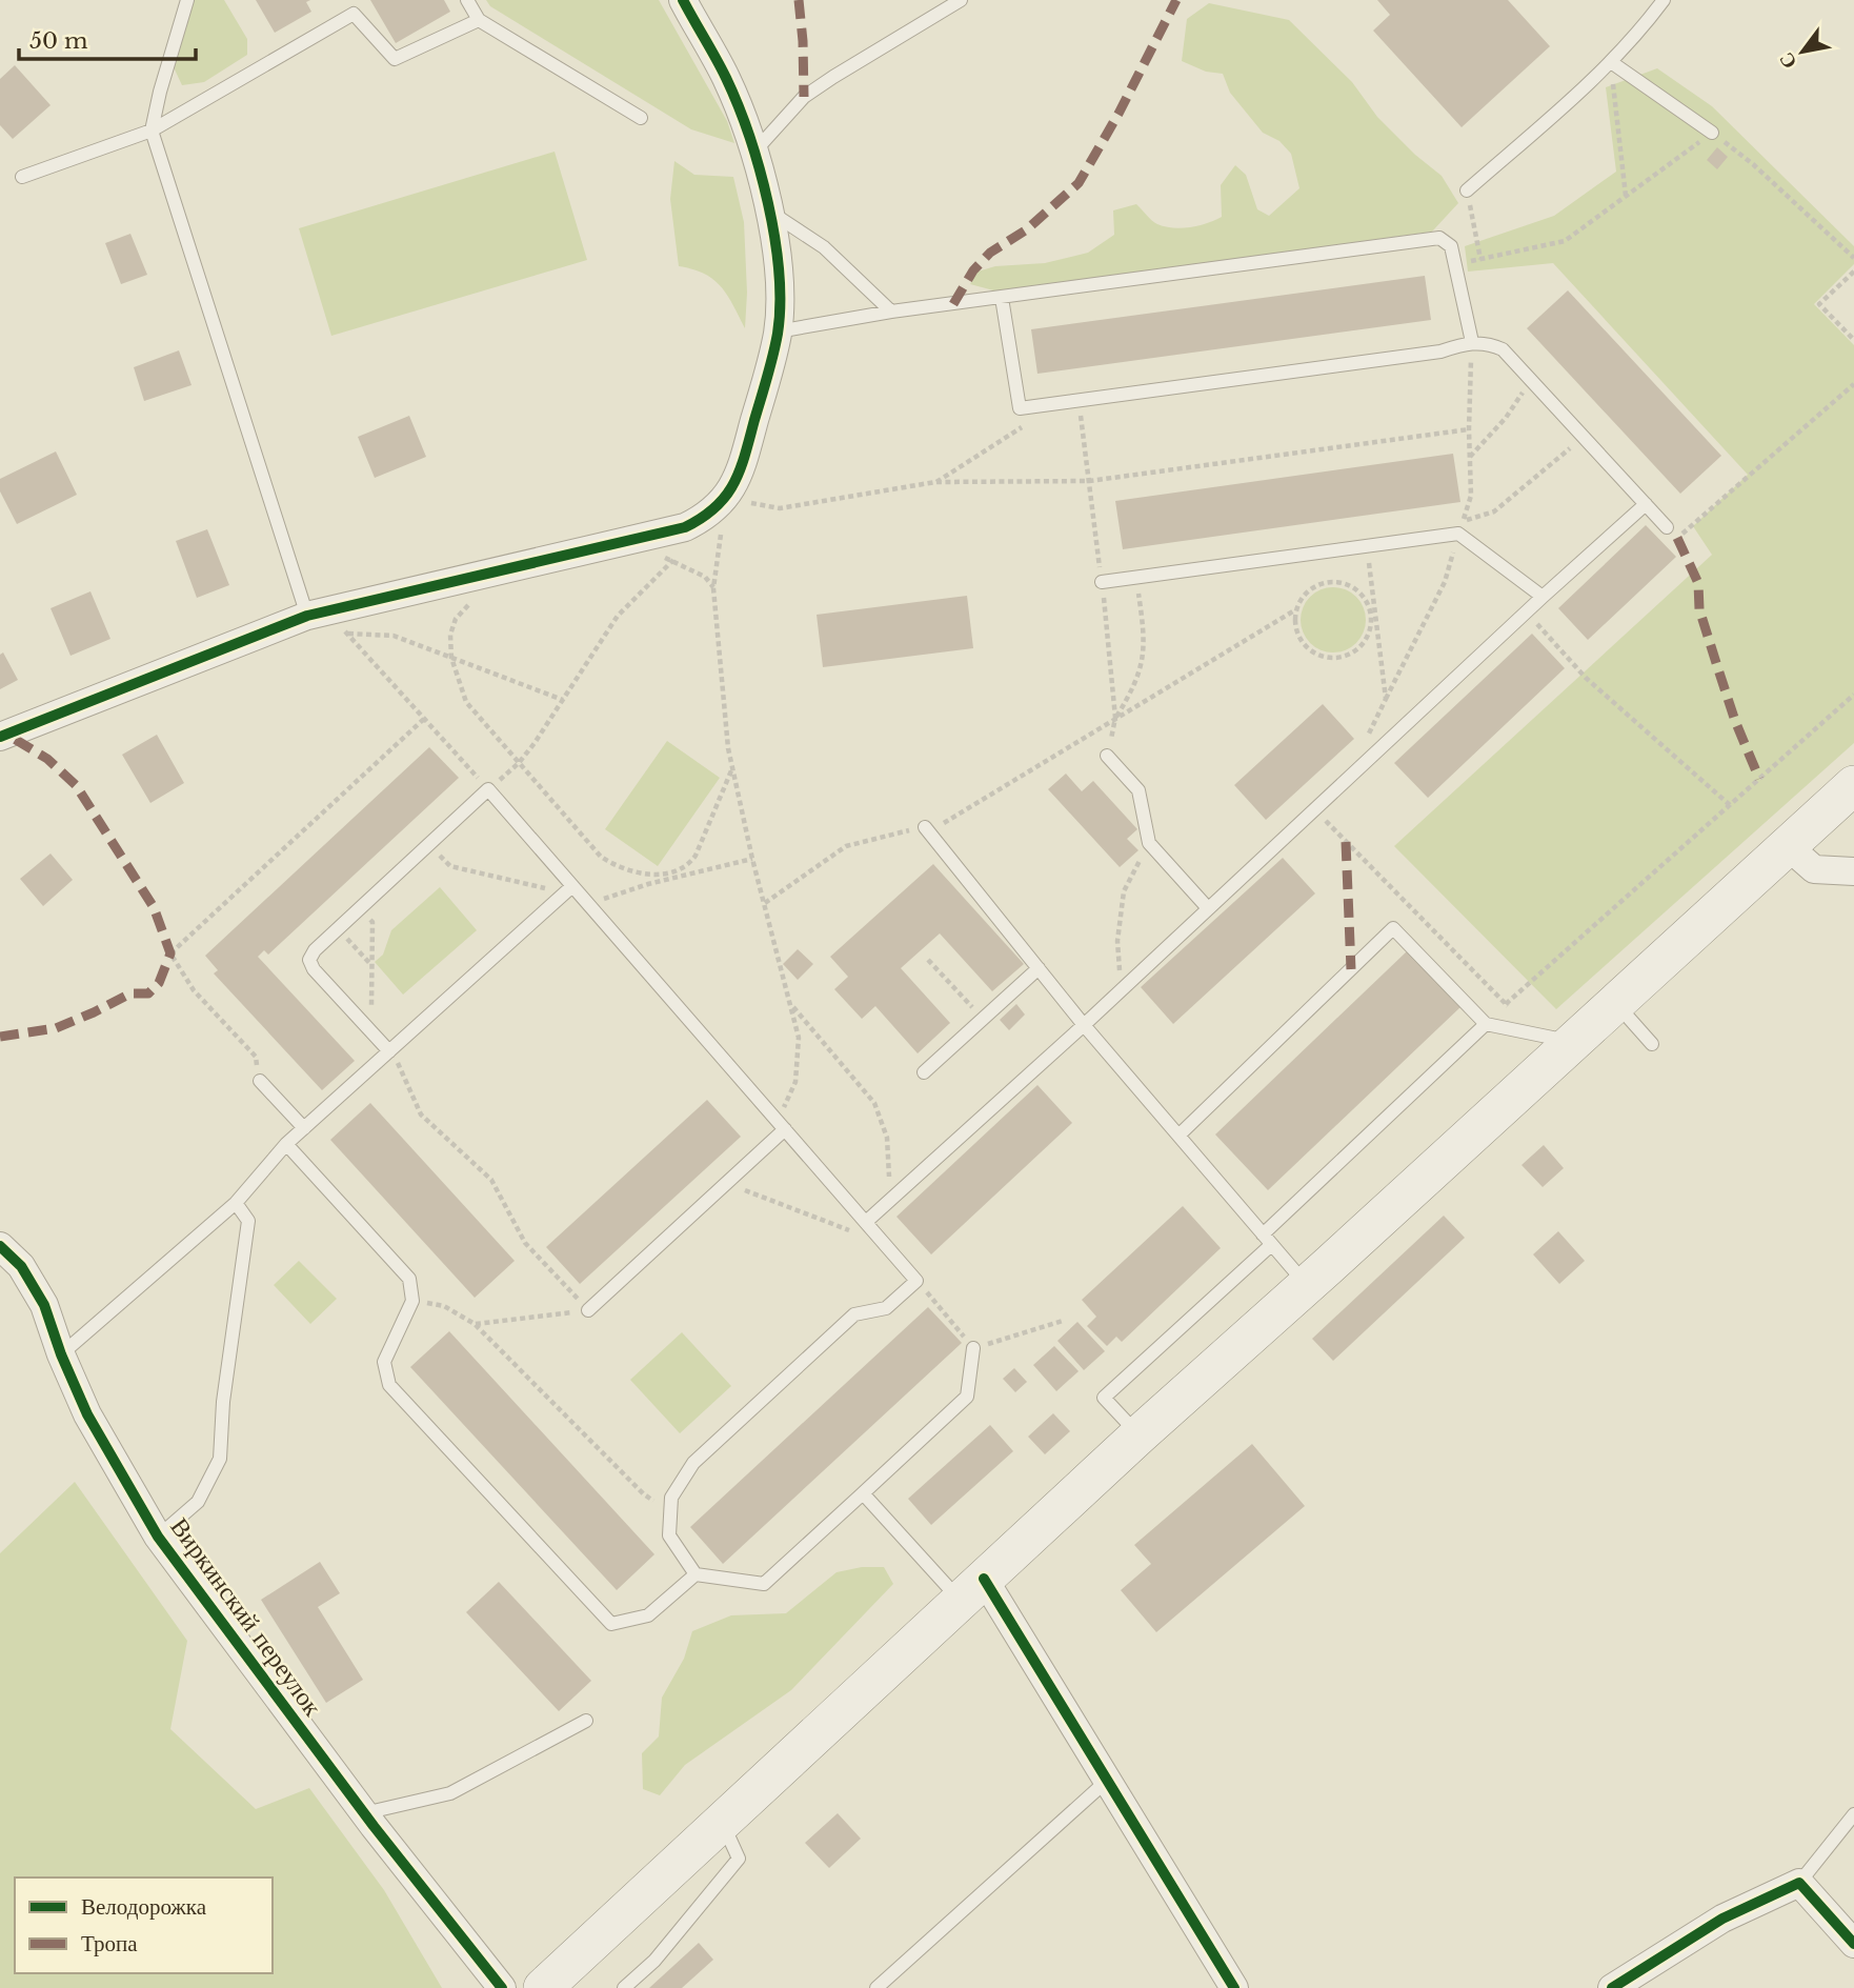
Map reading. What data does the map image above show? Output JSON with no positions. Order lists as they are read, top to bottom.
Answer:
{
  "streets": {
    "street": ["Виркинский переулок"]
  },
  "legend": ["Велодорожка", "Тропа"],
  "scale_bar": "50 m",
  "north": "bottom left"
}
